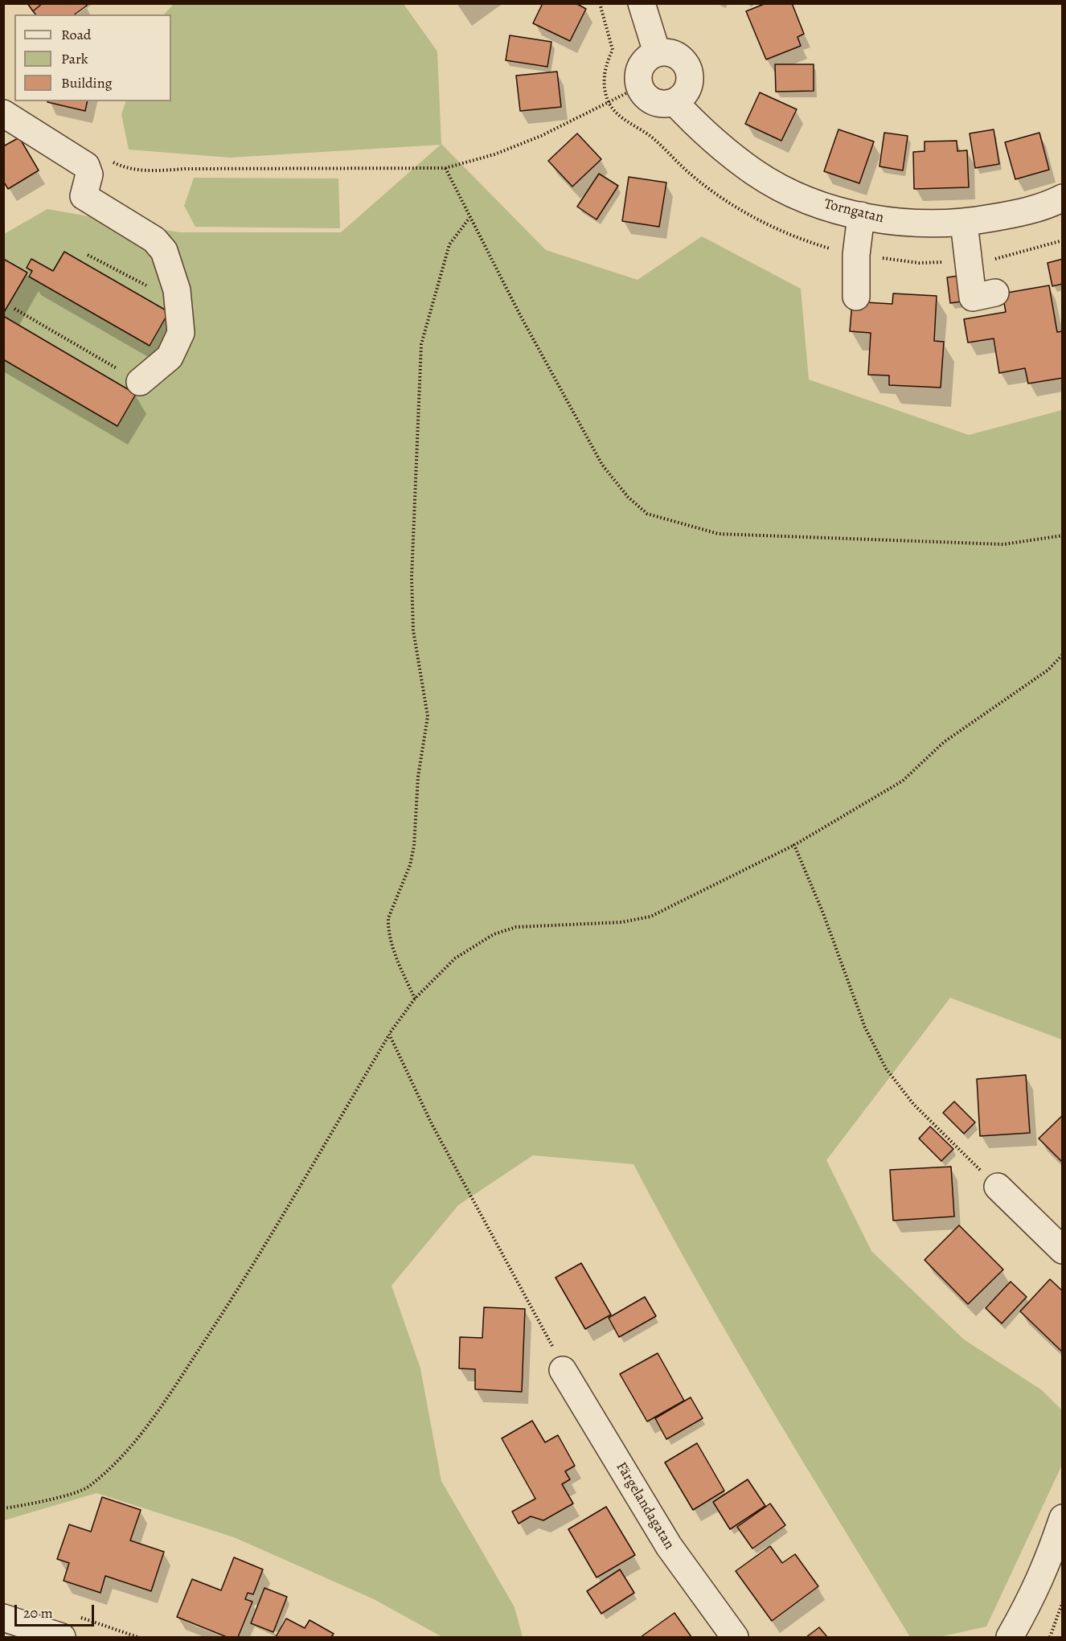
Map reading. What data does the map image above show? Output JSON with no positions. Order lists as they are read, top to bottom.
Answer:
{
  "streets": {
    "street": ["Torngatan", "Färgelandagatan"]
  },
  "legend": ["Road", "Park", "Building"],
  "scale_bar": "20 m"
}
